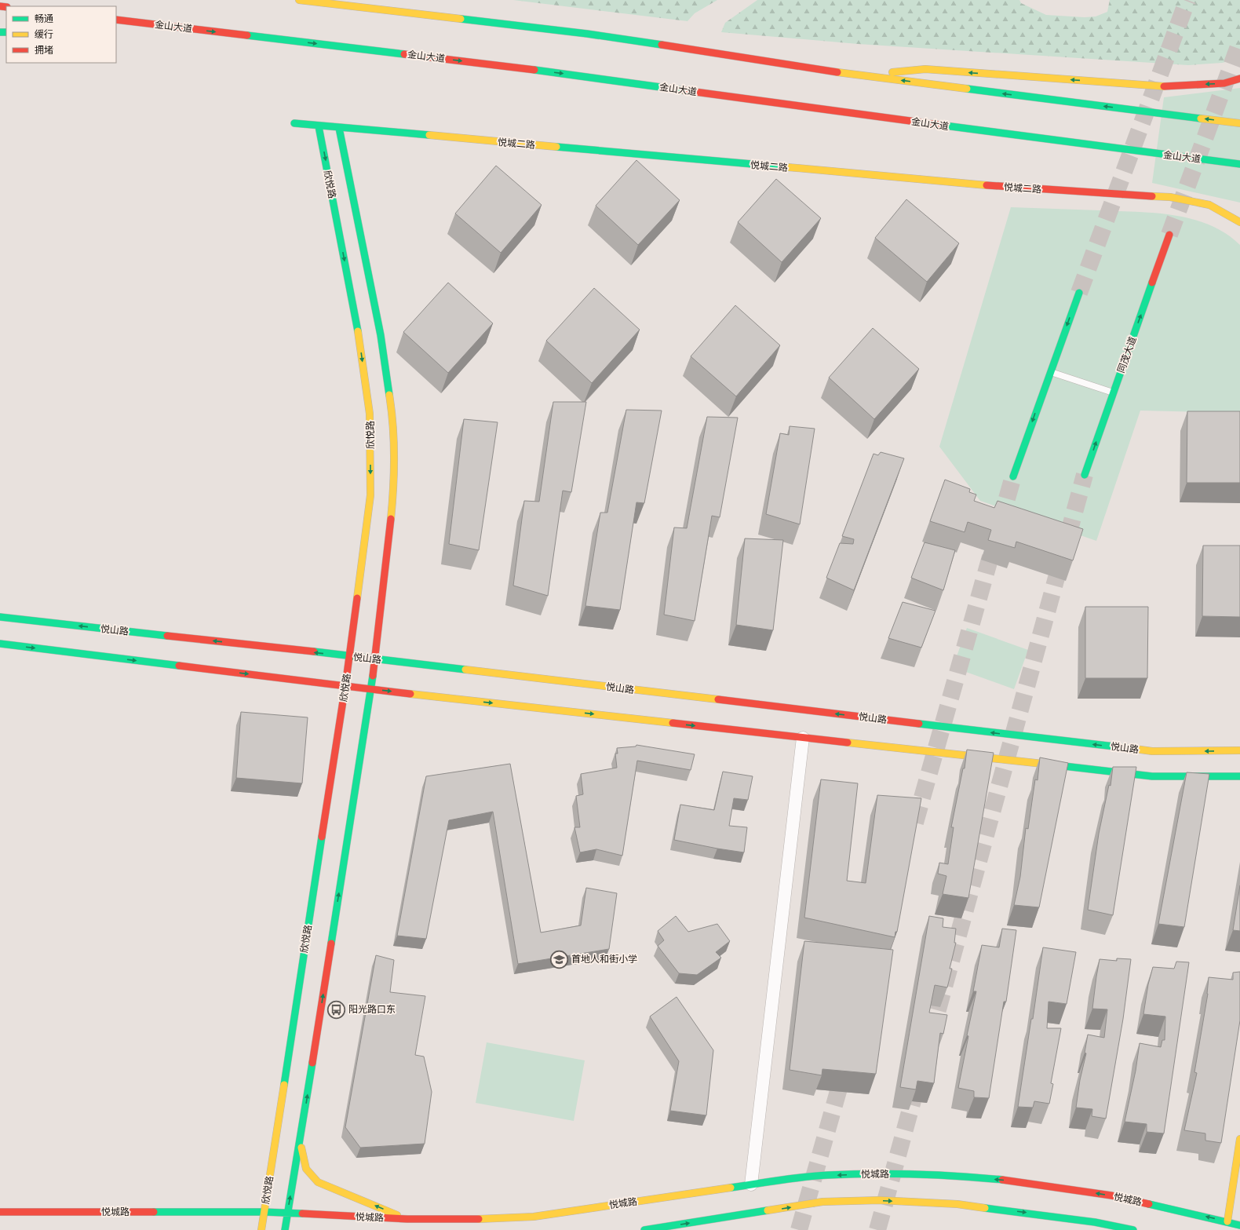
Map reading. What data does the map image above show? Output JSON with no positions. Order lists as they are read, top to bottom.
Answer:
{
  "streets": {
    "main road": [
      "金山大道",
      "悦城二路",
      "欣悦路",
      "同茂大道",
      "悦山路",
      "悦城路"
    ]
  },
  "crossings": [
    ["悦城二路", "欣悦路"],
    ["欣悦路", "悦山路"],
    ["欣悦路", "悦城路"]
  ],
  "one_way": ["同茂大道"],
  "places": {
    "school or university": ["首地人和街小学"],
    "bus stop": ["阳光路口东"]
  },
  "legend": ["畅通", "缓行", "拥堵"]
}
